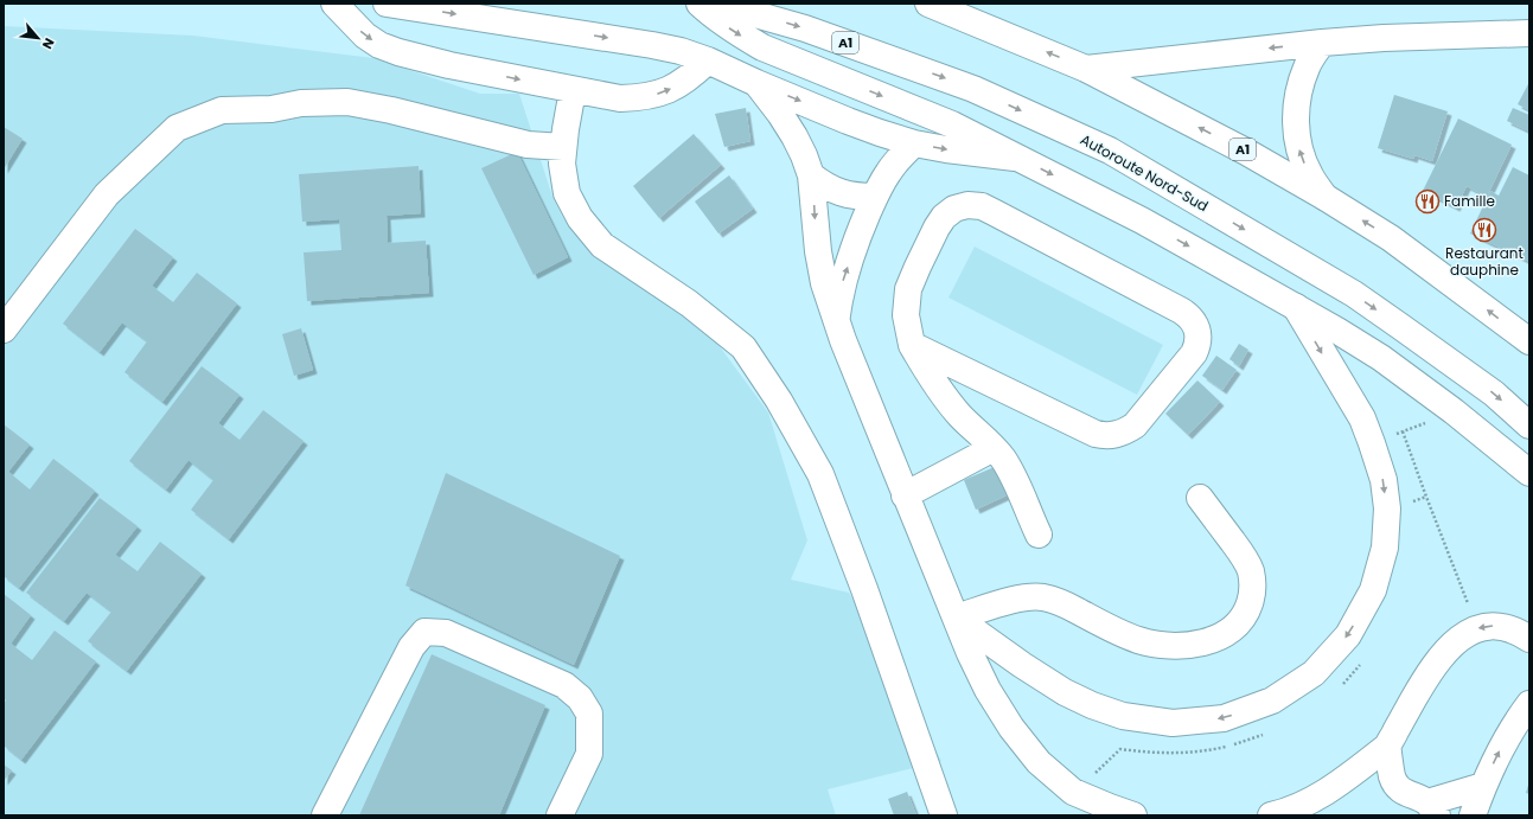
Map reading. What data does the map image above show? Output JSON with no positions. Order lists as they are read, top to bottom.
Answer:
{
  "streets": {
    "main road": ["A1", "Autoroute Nord-Sud"]
  },
  "places": {
    "restaurant": ["Famille", "Restaurant dauphine"]
  },
  "north": "bottom right"
}
